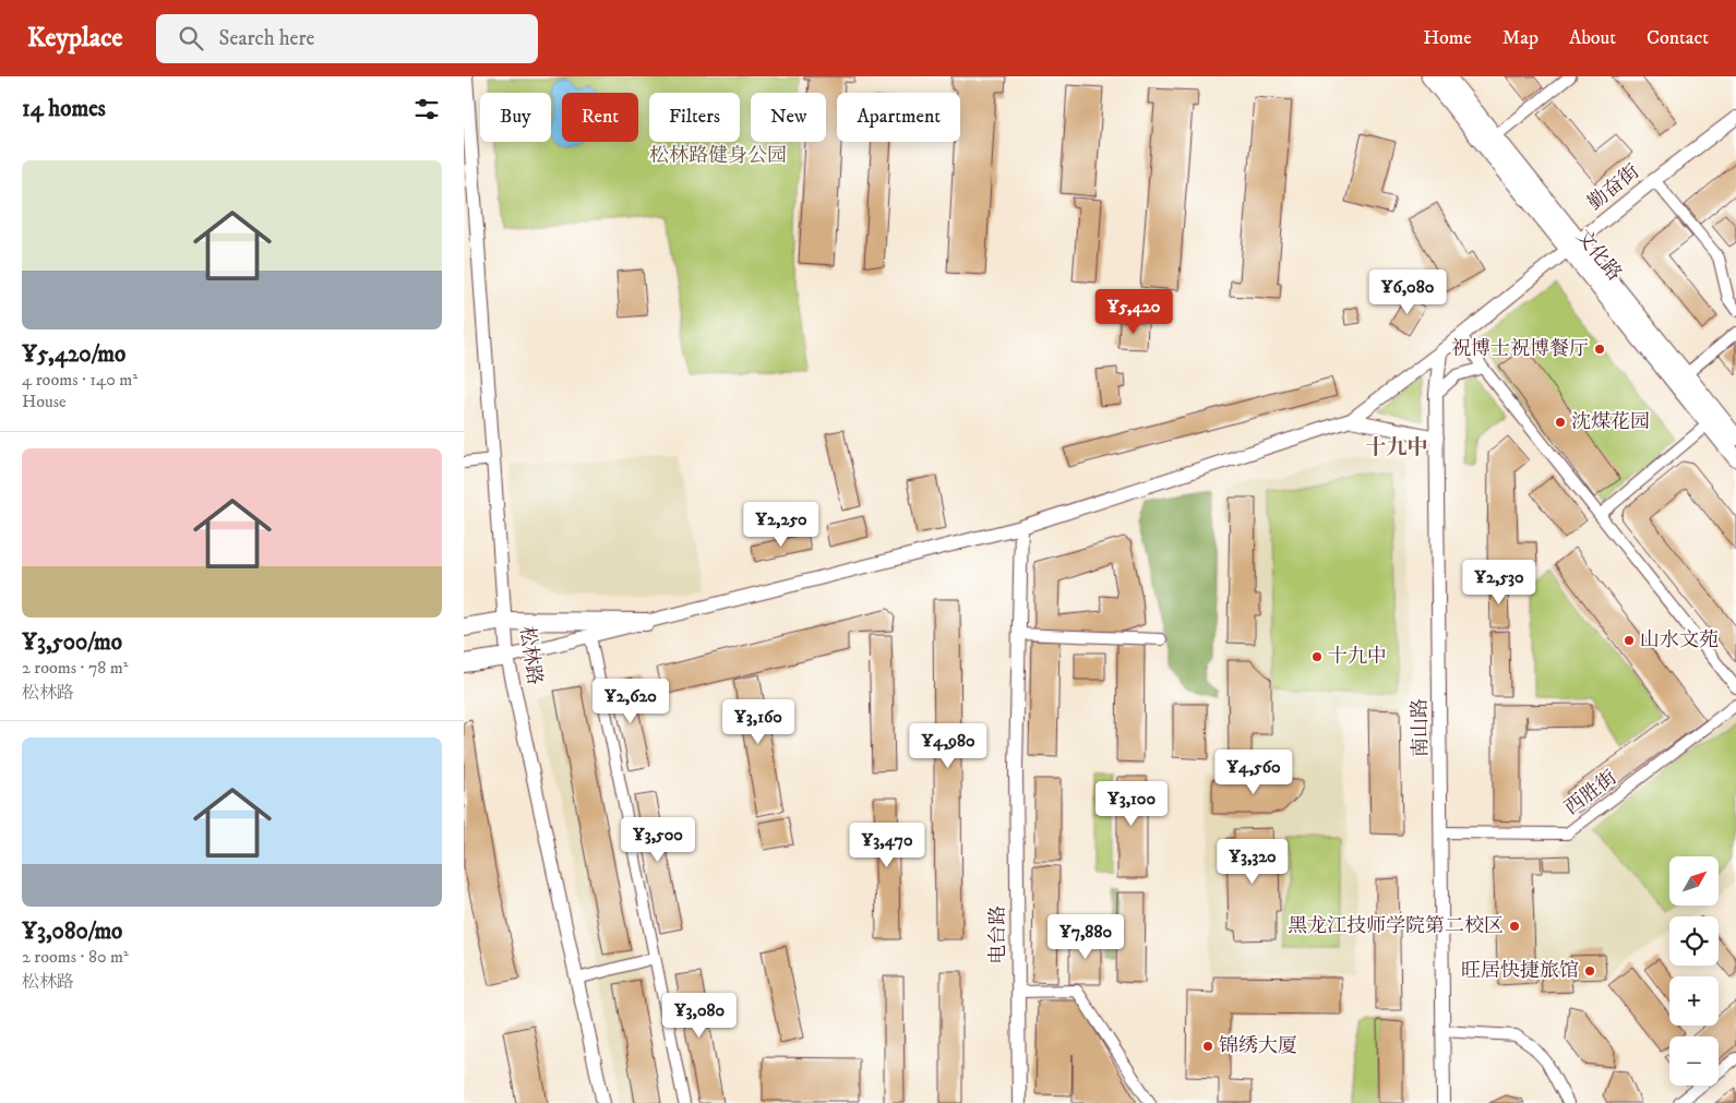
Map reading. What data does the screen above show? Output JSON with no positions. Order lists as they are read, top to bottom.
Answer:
{
  "streets": {
    "main road": ["文化路"],
    "street": [
      "勤奋街",
      "松林路",
      "南山路",
      "西胜街",
      "电台路"
    ]
  },
  "crossings": [
    ["勤奋街", "文化路"],
    ["勤奋街", "南山路"],
    ["南山路", "西胜街"]
  ],
  "districts": ["十九中"],
  "parks": ["松林路健身公园"],
  "places": [
    "祝博士祝博餐厅",
    "沈煤花园",
    "山水文苑",
    "十九中",
    "黑龙江技师学院第二校区",
    "旺居快捷旅馆",
    "锦绣大厦"
  ],
  "north": "top right",
  "page": {
    "header": "Keyplace",
    "search": "Search here",
    "nav": [
      "Home",
      "Map",
      "About",
      "Contact"
    ],
    "heading": "14 homes",
    "chip": [
      "Buy",
      "Rent",
      "Filters",
      "New",
      "Apartment"
    ],
    "list": [
      {
        "name": "¥5,420/mo",
        "note": "4 rooms · 140 m² · House"
      },
      {
        "name": "¥3,500/mo",
        "note": "2 rooms · 78 m² · 松林路"
      },
      {
        "name": "¥3,080/mo",
        "note": "2 rooms · 80 m² · 松林路"
      }
    ],
    "price": [
      "¥6,080",
      "¥5,420",
      "¥2,250",
      "¥2,530",
      "¥2,620",
      "¥3,160",
      "¥4,980",
      "¥4,560",
      "¥3,100",
      "¥3,500",
      "¥3,470",
      "¥3,320",
      "¥7,880",
      "¥3,080"
    ],
    "map_buttons": ["+", "−"]
  }
}
